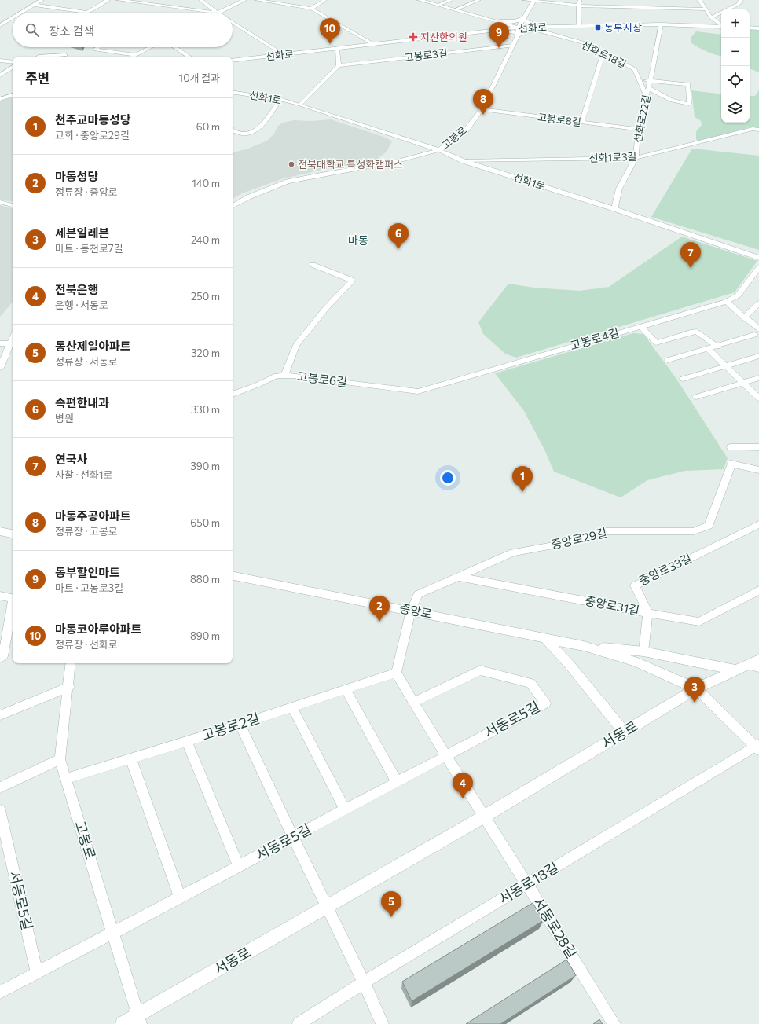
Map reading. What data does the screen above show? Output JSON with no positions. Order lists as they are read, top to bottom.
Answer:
{
  "streets": {
    "street": [
      "선화로",
      "선화로18길",
      "고봉로3길",
      "선화1로",
      "선화로22길",
      "고봉로8길",
      "고봉로",
      "선화1로3길",
      "고봉로4길",
      "고봉로6길",
      "중앙로29길",
      "중앙로33길",
      "중앙로31길",
      "중앙로",
      "서동로5길",
      "고봉로2길",
      "서동로",
      "서동로18길",
      "서동로28길"
    ]
  },
  "crossings": [
    ["선화로", "선화로18길"],
    ["선화로", "선화로22길"],
    ["선화로", "고봉로"],
    ["선화로18길", "선화로22길"],
    ["선화로18길", "고봉로"],
    ["고봉로3길", "고봉로"],
    ["선화1로", "선화로22길"],
    ["선화1로", "고봉로"],
    ["선화1로", "선화1로3길"],
    ["선화로22길", "고봉로8길"],
    ["선화로22길", "선화1로3길"],
    ["고봉로8길", "고봉로"],
    ["고봉로", "서동로5길"],
    ["고봉로", "고봉로2길"],
    ["고봉로", "서동로"],
    ["고봉로4길", "고봉로6길"],
    ["중앙로29길", "중앙로31길"],
    ["중앙로29길", "중앙로"],
    ["중앙로33길", "중앙로31길"],
    ["중앙로", "서동로"],
    ["서동로", "서동로28길"],
    ["서동로18길", "서동로28길"]
  ],
  "districts": ["마동"],
  "places": {
    "transit": ["동부시장"],
    "health": ["지산한의원"],
    "other": ["전북대학교 특성화캠퍼스"]
  },
  "page": {
    "map_buttons": ["+", "−"],
    "search": "장소 검색",
    "pins": [
      "10",
      "9",
      "8",
      "6",
      "7",
      "1",
      "2",
      "3",
      "4",
      "5"
    ],
    "heading": ["주변", "10개 결과"],
    "list": [
      {
        "mark": "1",
        "name": "천주교마동성당",
        "note": "교회 · 중앙로29길",
        "value": "60 m"
      },
      {
        "mark": "2",
        "name": "마동성당",
        "note": "정류장 · 중앙로",
        "value": "140 m"
      },
      {
        "mark": "3",
        "name": "세븐일레븐",
        "note": "마트 · 동천로7길",
        "value": "240 m"
      },
      {
        "mark": "4",
        "name": "전북은행",
        "note": "은행 · 서동로",
        "value": "250 m"
      },
      {
        "mark": "5",
        "name": "동산제일아파트",
        "note": "정류장 · 서동로",
        "value": "320 m"
      },
      {
        "mark": "6",
        "name": "속편한내과",
        "note": "병원",
        "value": "330 m"
      },
      {
        "mark": "7",
        "name": "연국사",
        "note": "사찰 · 선화1로",
        "value": "390 m"
      },
      {
        "mark": "8",
        "name": "마동주공아파트",
        "note": "정류장 · 고봉로",
        "value": "650 m"
      },
      {
        "mark": "9",
        "name": "동부할인마트",
        "note": "마트 · 고봉로3길",
        "value": "880 m"
      },
      {
        "mark": "10",
        "name": "마동코아루아파트",
        "note": "정류장 · 선화로",
        "value": "890 m"
      }
    ]
  }
}
